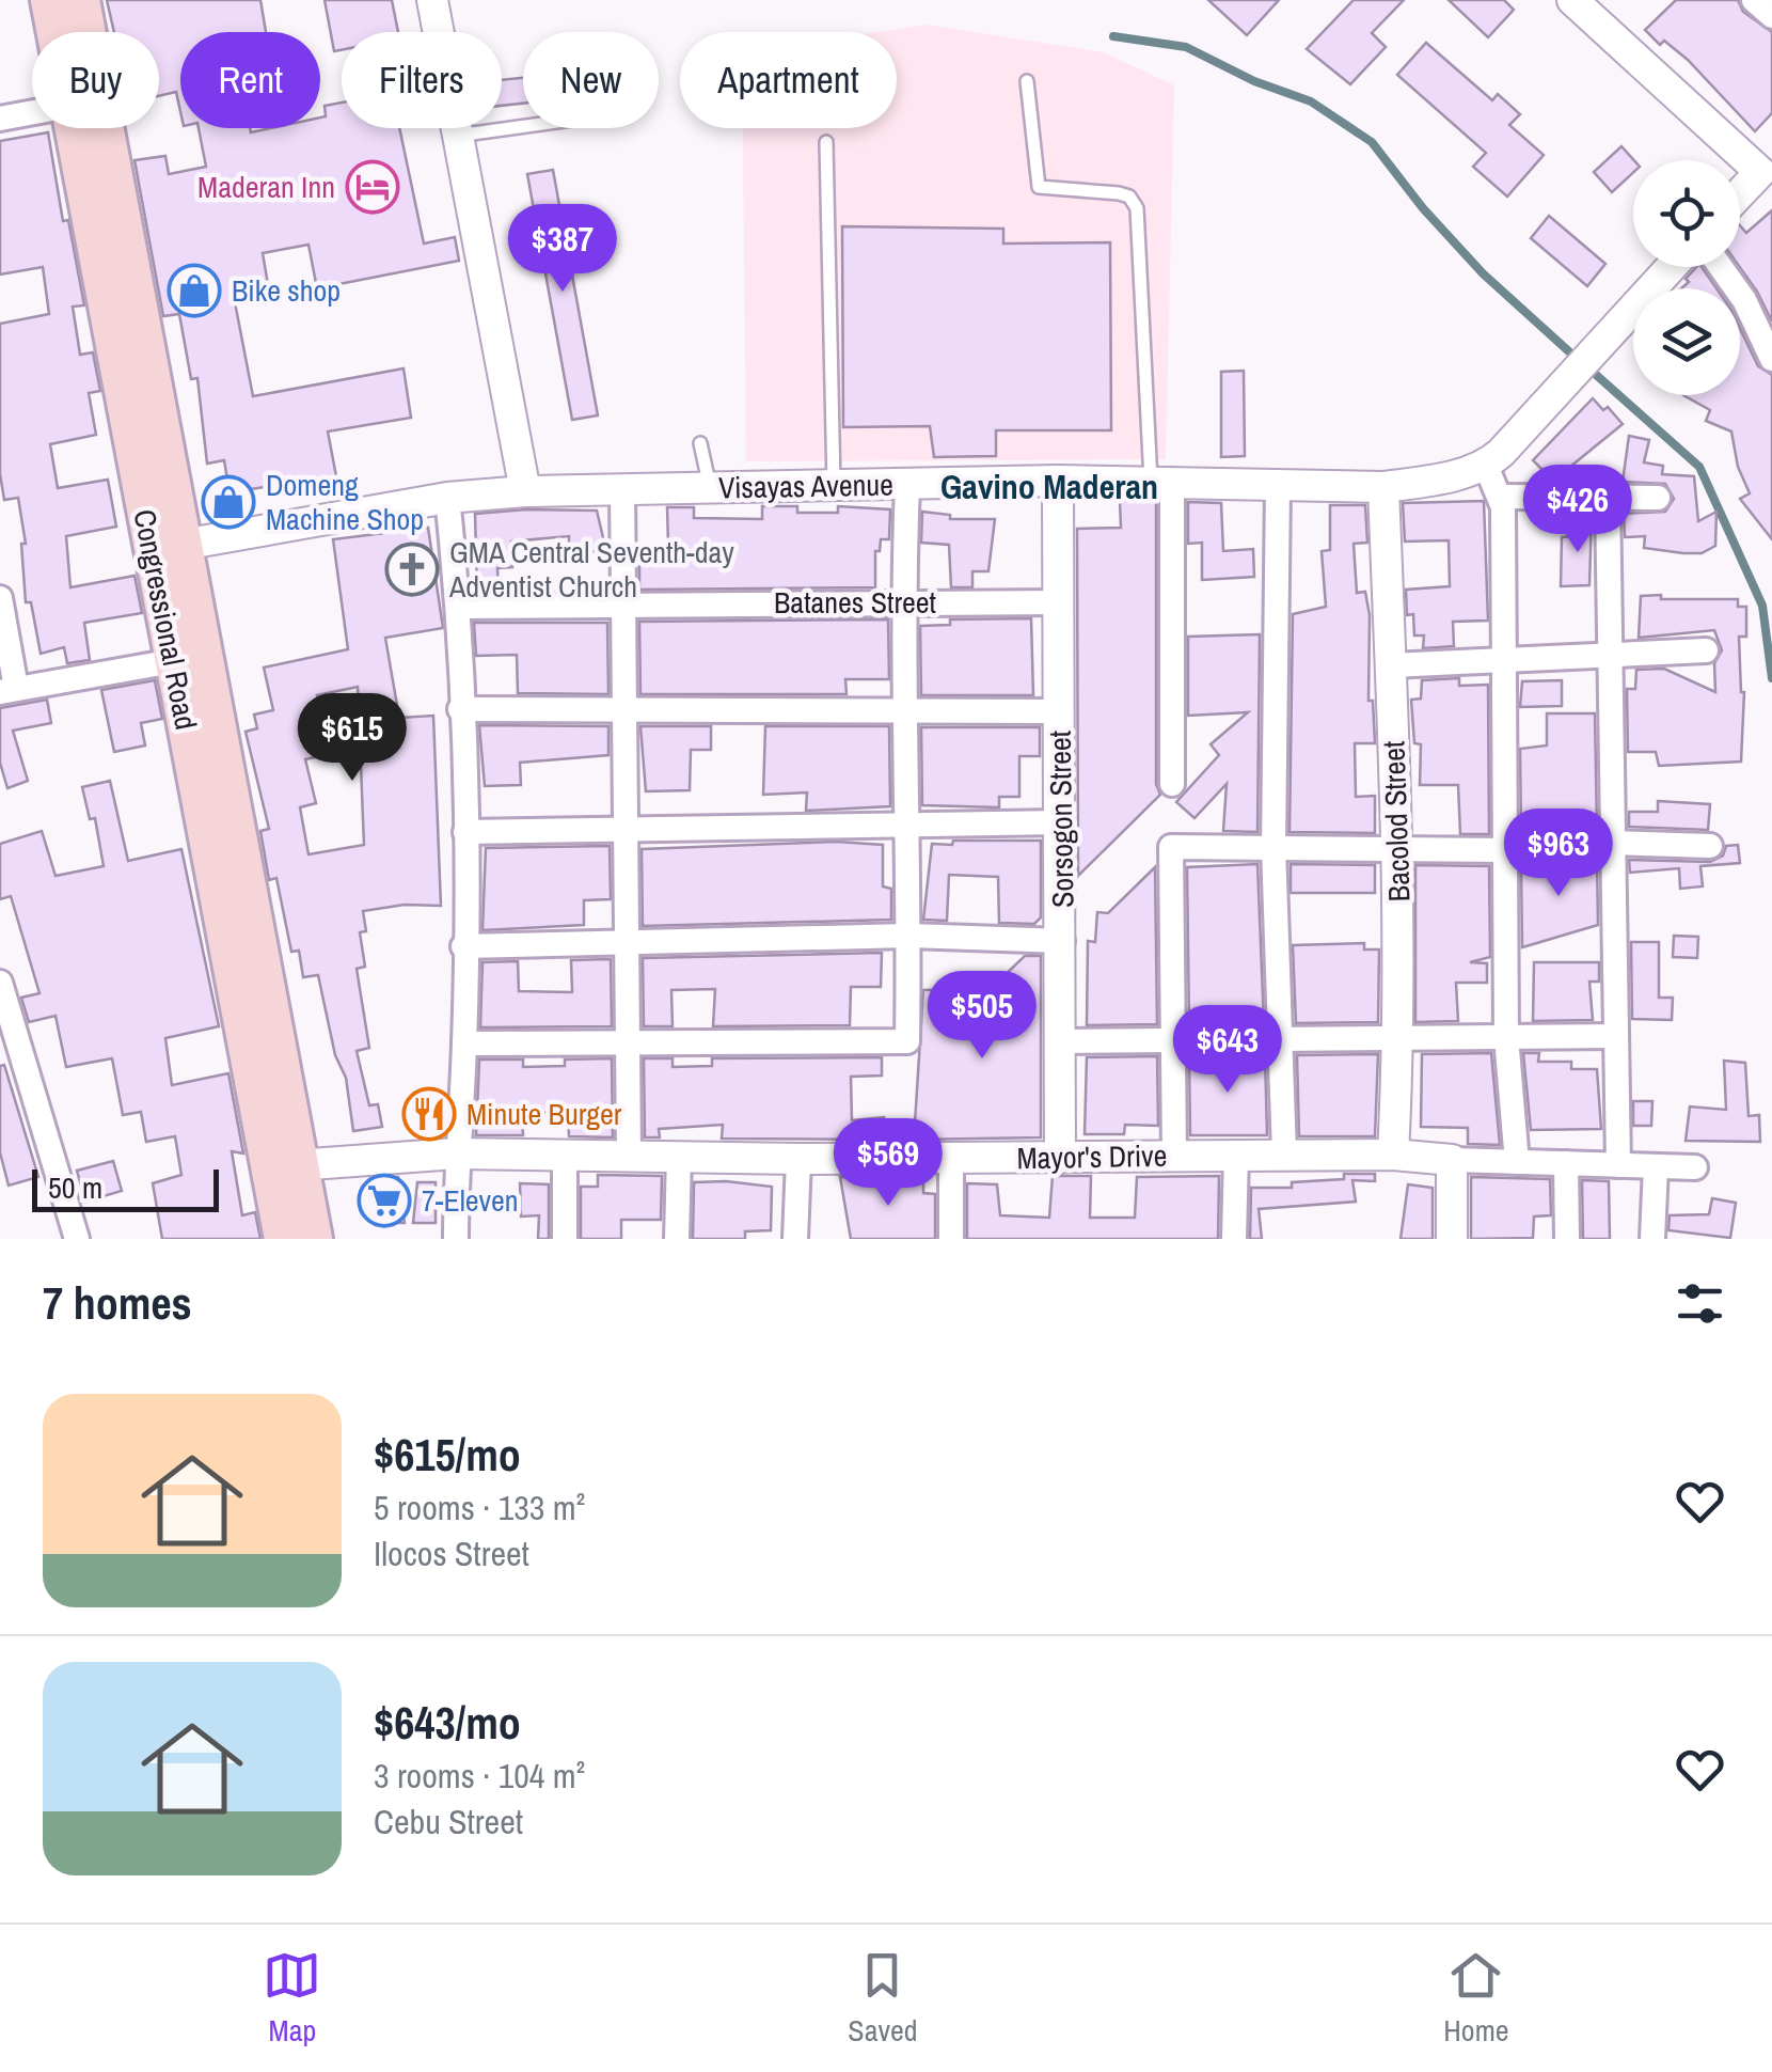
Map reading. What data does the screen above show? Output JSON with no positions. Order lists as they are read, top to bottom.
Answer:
{
  "streets": {
    "main road": ["Congressional Road"],
    "street": [
      "Visayas Avenue",
      "Batanes Street",
      "Sorsogon Street",
      "Bacolod Street",
      "Mayor's Drive"
    ]
  },
  "crossings": [
    ["Visayas Avenue", "Congressional Road"],
    ["Visayas Avenue", "Sorsogon Street"],
    ["Visayas Avenue", "Bacolod Street"],
    ["Batanes Street", "Sorsogon Street"],
    ["Congressional Road", "Mayor's Drive"],
    ["Sorsogon Street", "Mayor's Drive"],
    ["Bacolod Street", "Mayor's Drive"]
  ],
  "districts": ["Gavino Maderan"],
  "places": {
    "hotel": ["Maderan Inn"],
    "shop": ["Bike shop", "Domeng Machine Shop"],
    "church": ["GMA Central Seventh-day Adventist Church"],
    "restaurant": ["Minute Burger"],
    "supermarket": ["7-Eleven"]
  },
  "scale_bar": "50 m",
  "page": {
    "chip": [
      "Buy",
      "Rent",
      "Filters",
      "New",
      "Apartment"
    ],
    "price": [
      "$387",
      "$426",
      "$615",
      "$963",
      "$505",
      "$643",
      "$569"
    ],
    "scale": "50 m",
    "heading": "7 homes",
    "list": [
      {
        "name": "$615/mo",
        "note": "5 rooms · 133 m² · Ilocos Street"
      },
      {
        "name": "$643/mo",
        "note": "3 rooms · 104 m² · Cebu Street"
      }
    ],
    "tabs": ["Map", "Saved", "Home"]
  }
}
